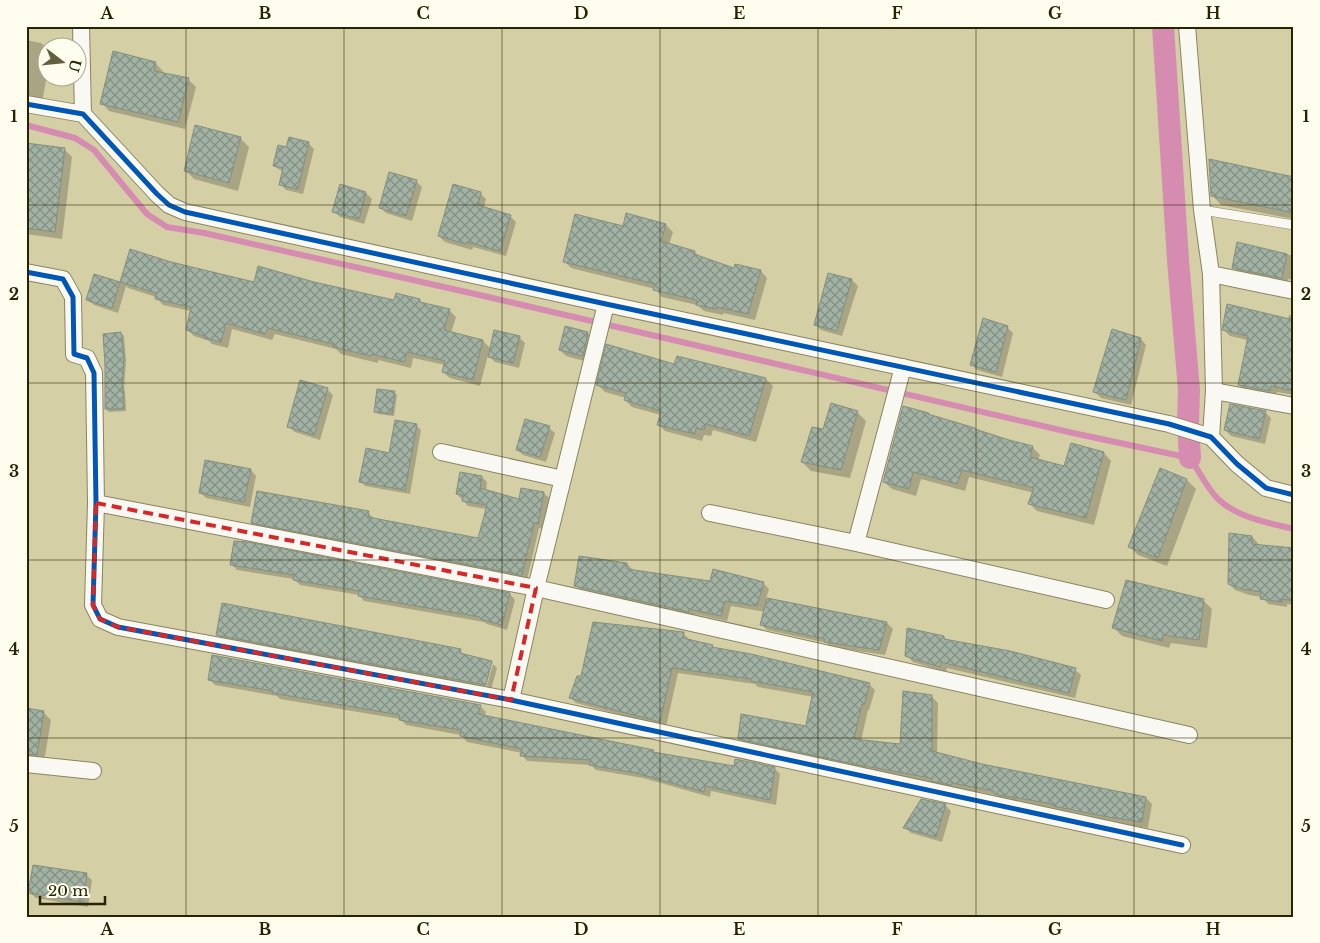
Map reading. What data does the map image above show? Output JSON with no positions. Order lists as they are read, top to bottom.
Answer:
{
  "scale_bar": "20 m",
  "north": "right",
  "grid": {
    "columns": [
      "A",
      "B",
      "C",
      "D",
      "E",
      "F",
      "G",
      "H"
    ],
    "rows": [
      "1",
      "2",
      "3",
      "4",
      "5"
    ]
  }
}
